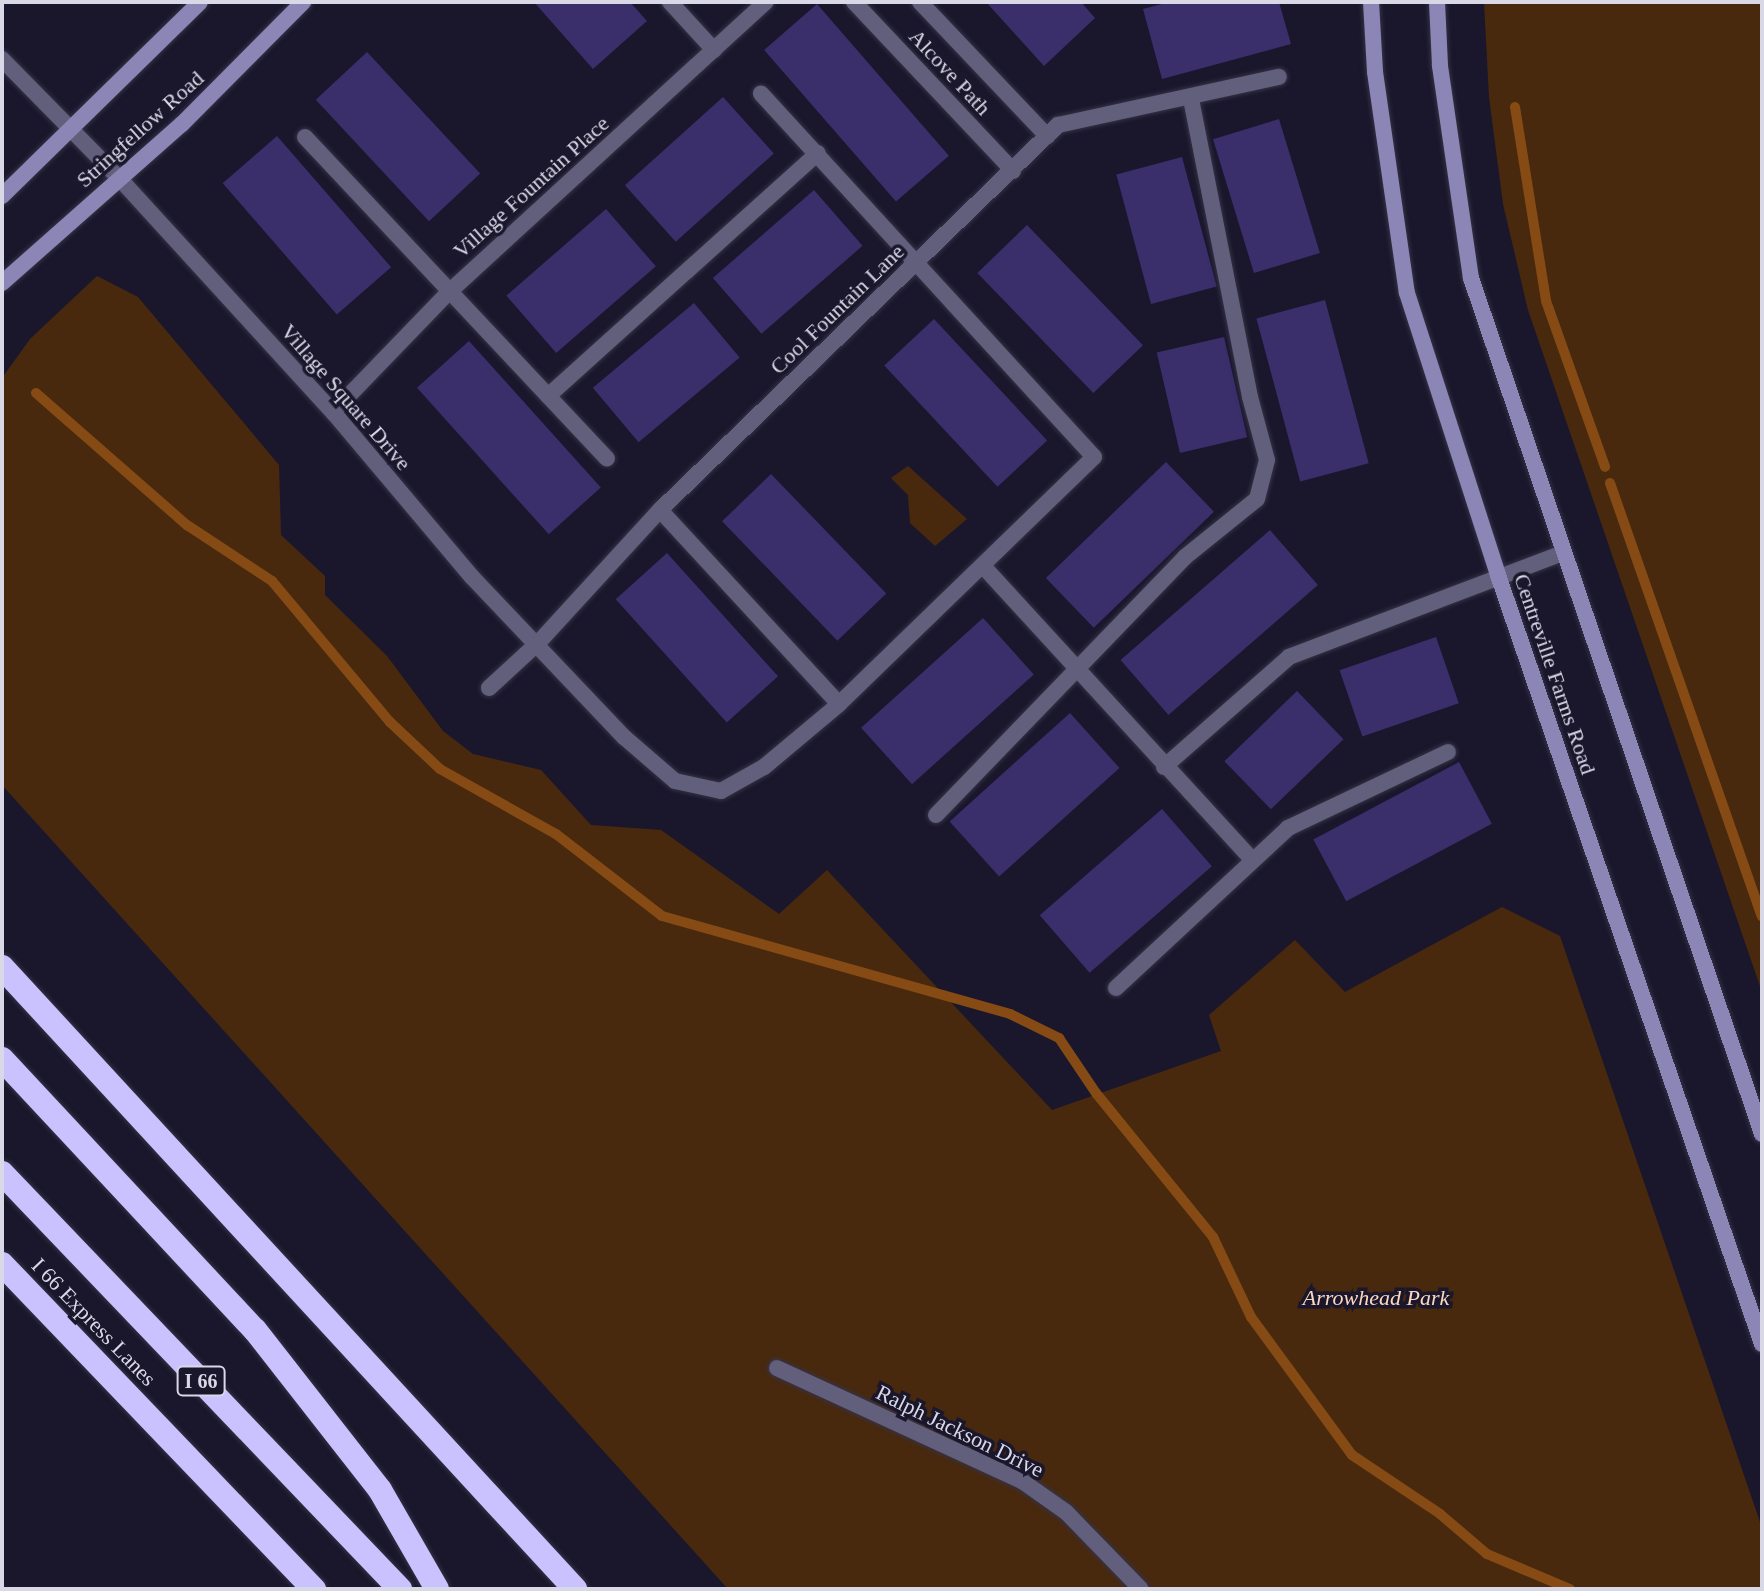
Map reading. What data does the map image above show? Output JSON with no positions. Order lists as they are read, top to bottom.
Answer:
{
  "streets": {
    "highway": ["I 66 Express Lanes", "I 66"],
    "street": [
      "Alcove Path",
      "Stringfellow Road",
      "Village Fountain Place",
      "Cool Fountain Lane",
      "Village Square Drive",
      "Centreville Farms Road",
      "Ralph Jackson Drive"
    ]
  },
  "crossings": [
    ["Alcove Path", "Cool Fountain Lane"],
    ["Stringfellow Road", "Village Square Drive"],
    ["Village Fountain Place", "Village Square Drive"],
    ["Cool Fountain Lane", "Village Square Drive"]
  ],
  "parks": ["Arrowhead Park"]
}
